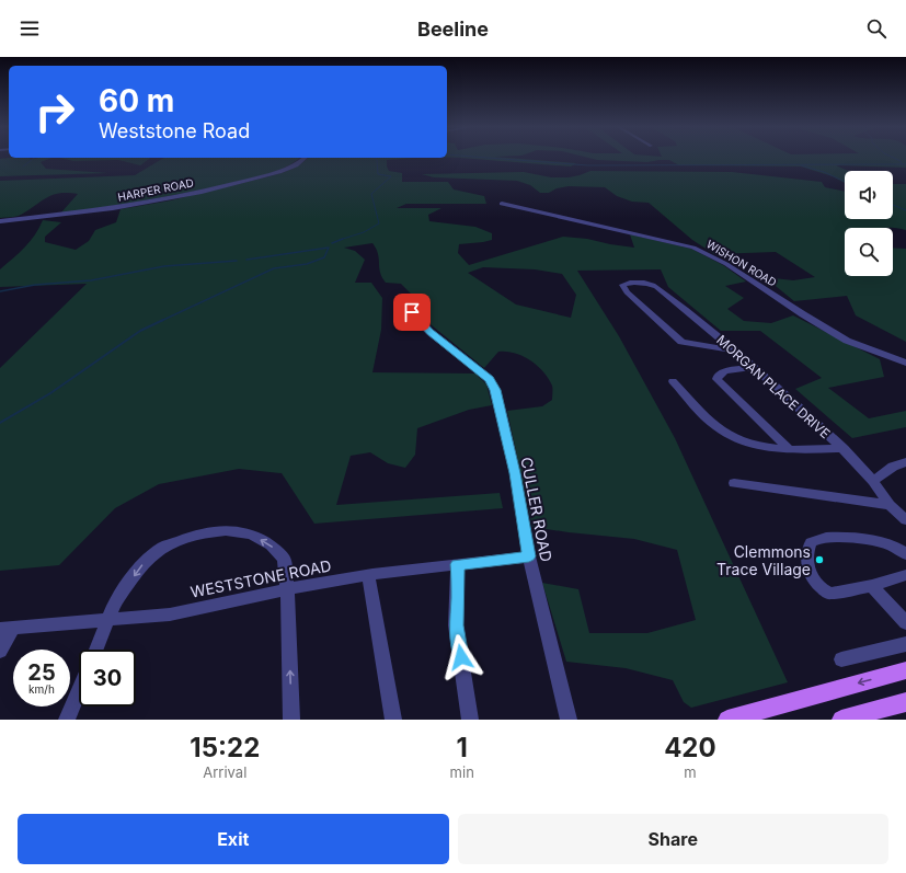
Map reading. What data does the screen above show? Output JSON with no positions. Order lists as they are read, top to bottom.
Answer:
{
  "streets": {
    "street": [
      "HARPER ROAD",
      "WISHON ROAD",
      "MORGAN PLACE DRIVE",
      "CULLER ROAD",
      "WESTSTONE ROAD"
    ]
  },
  "crossings": [
    ["CULLER ROAD", "WESTSTONE ROAD"]
  ],
  "places": ["Clemmons Trace Village"],
  "page": {
    "header": "Beeline",
    "turn": ["60 m", "Weststone Road"],
    "speed": "25 km/h",
    "limit": "30",
    "eta": [
      "15:22",
      "Arrival",
      "1",
      "min",
      "420",
      "m"
    ],
    "buttons": ["Exit", "Share"]
  }
}
